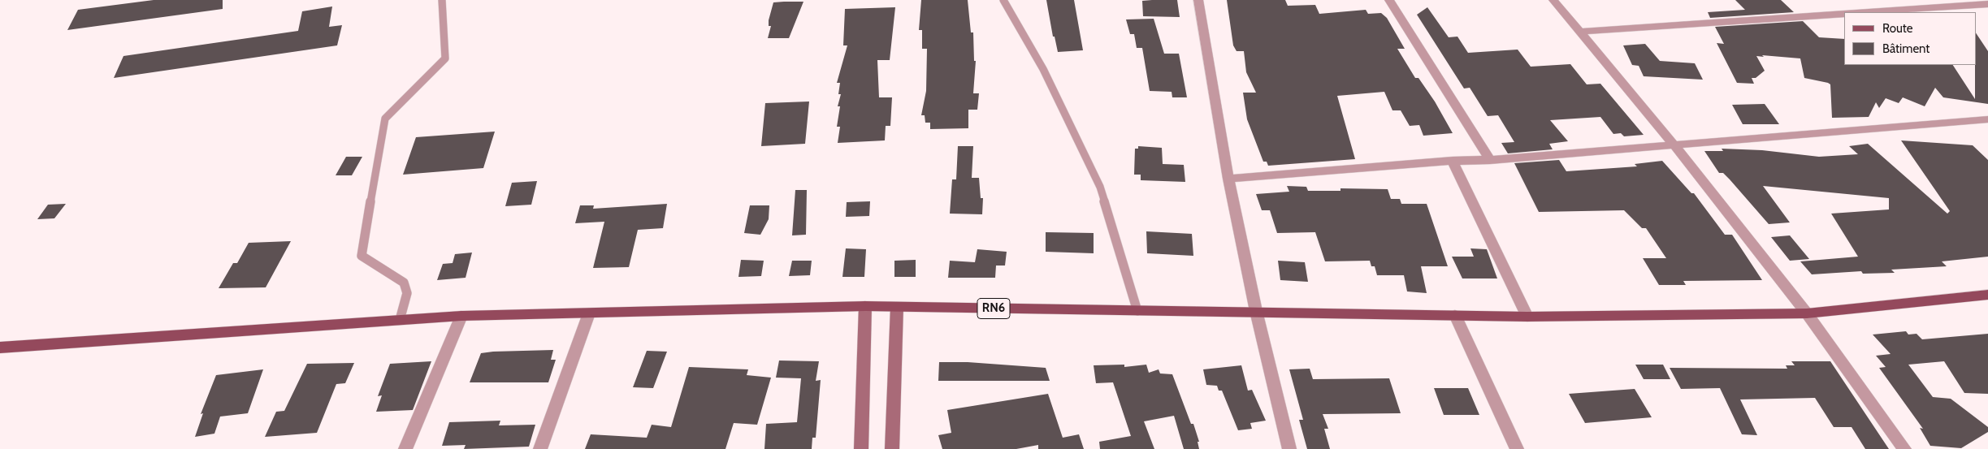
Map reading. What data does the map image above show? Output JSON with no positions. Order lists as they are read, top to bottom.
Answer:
{
  "streets": {
    "main road": ["RN6"]
  },
  "legend": ["Route", "Bâtiment"]
}
